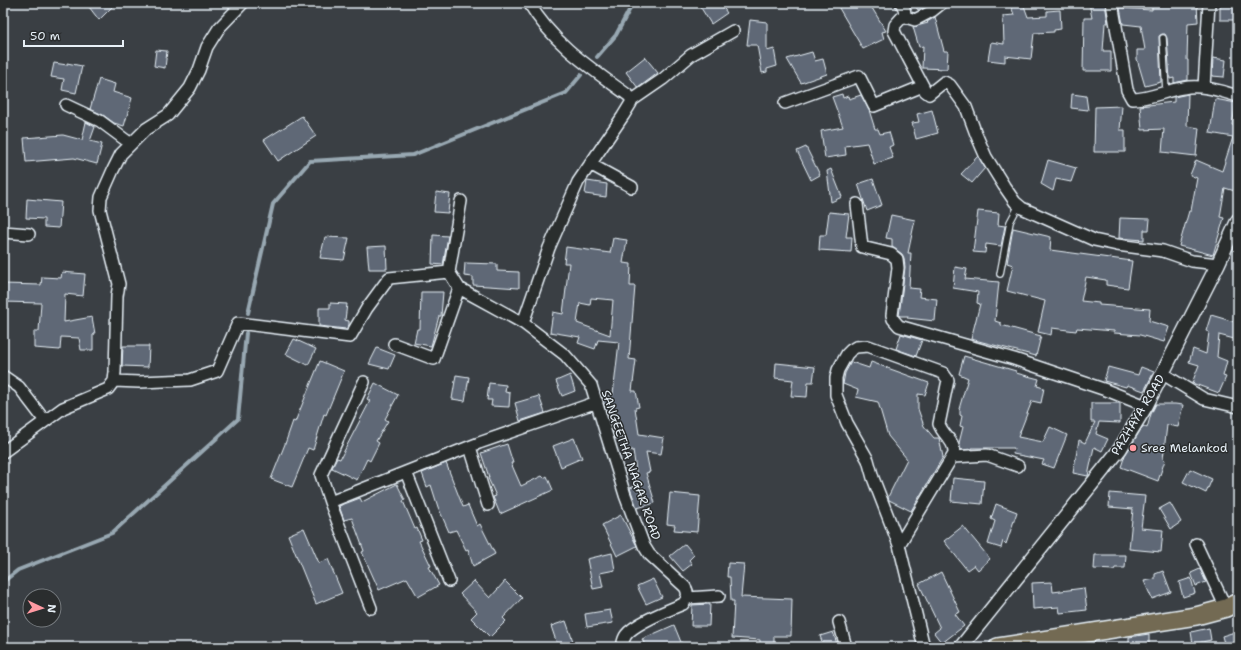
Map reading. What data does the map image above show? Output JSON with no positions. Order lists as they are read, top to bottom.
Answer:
{
  "streets": {
    "street": ["PAZHAYA ROAD", "SANGEETHA NAGAR ROAD"]
  },
  "places": ["Sree Melankod"],
  "scale_bar": "50 m",
  "north": "right"
}
